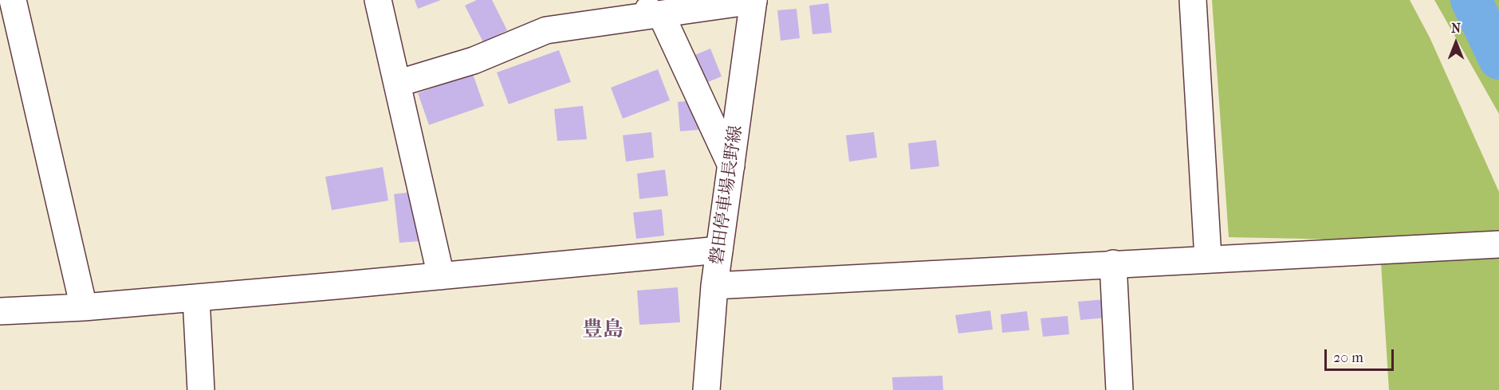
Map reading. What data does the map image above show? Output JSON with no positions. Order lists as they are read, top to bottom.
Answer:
{
  "streets": {
    "street": ["磐田停車場長野線"]
  },
  "districts": ["豊島"],
  "scale_bar": "20 m",
  "north": "top"
}
